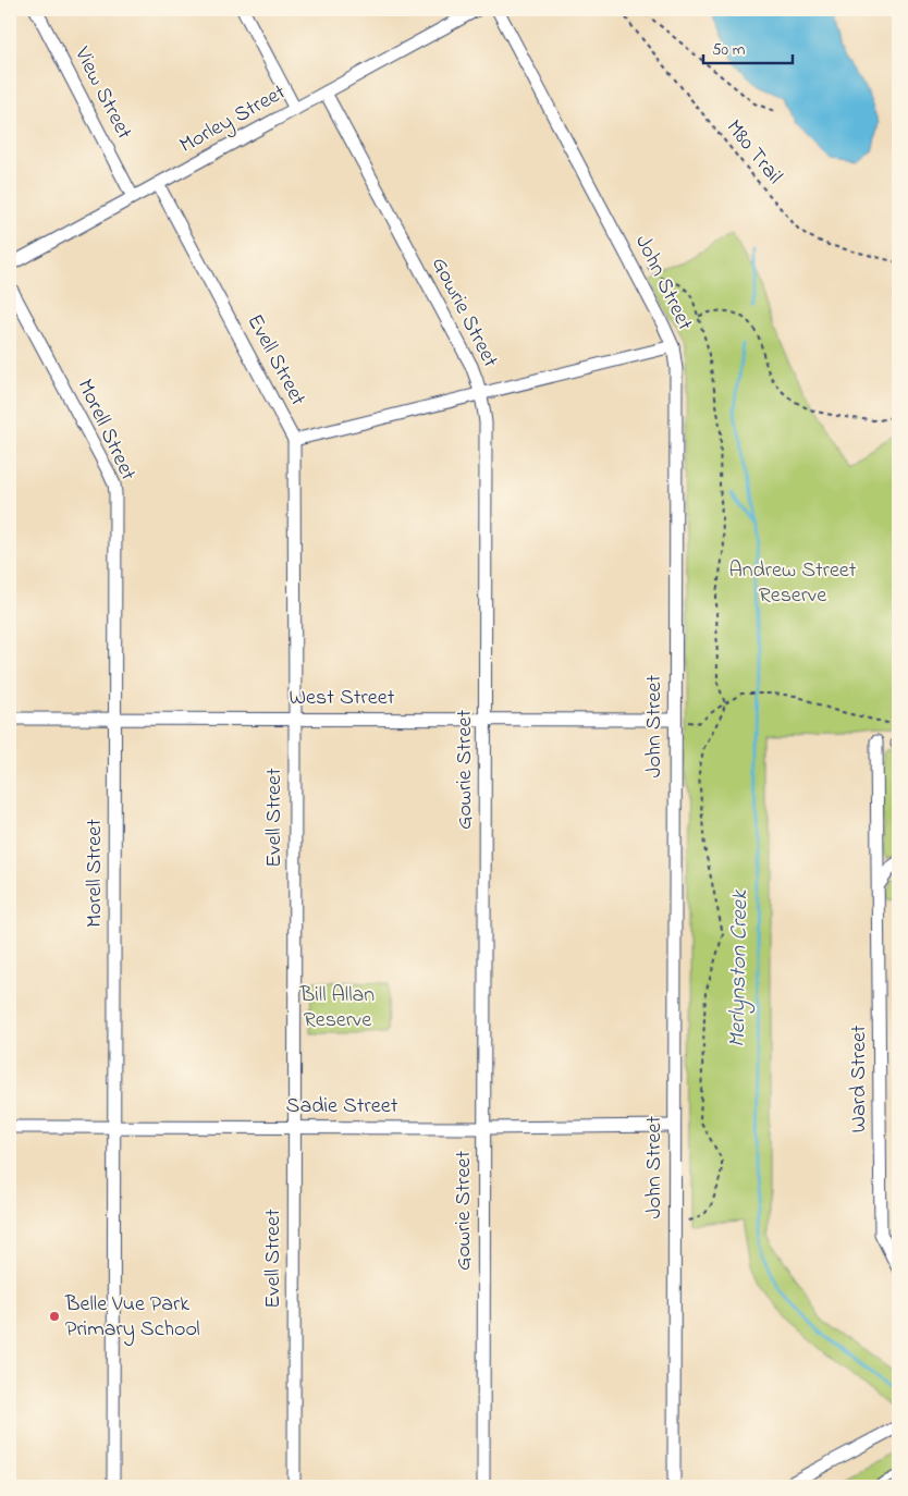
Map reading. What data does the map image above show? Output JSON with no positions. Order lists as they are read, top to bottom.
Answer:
{
  "streets": {
    "street": [
      "View Street",
      "Morley Street",
      "John Street",
      "Gowrie Street",
      "Evell Street",
      "Morell Street",
      "West Street",
      "Ward Street",
      "Sadie Street"
    ],
    "path": ["M80 Trail"]
  },
  "crossings": [
    ["View Street", "Morley Street"],
    ["Morley Street", "Gowrie Street"],
    ["Morley Street", "Evell Street"],
    ["John Street", "West Street"],
    ["John Street", "Sadie Street"],
    ["Gowrie Street", "West Street"],
    ["Gowrie Street", "Sadie Street"],
    ["Evell Street", "West Street"],
    ["Evell Street", "Sadie Street"],
    ["Morell Street", "West Street"],
    ["Morell Street", "Sadie Street"]
  ],
  "water": ["Merlynston Creek"],
  "parks": ["Andrew Street Reserve", "Bill Allan Reserve"],
  "places": ["Belle Vue Park Primary School"],
  "scale_bar": "50 m"
}
